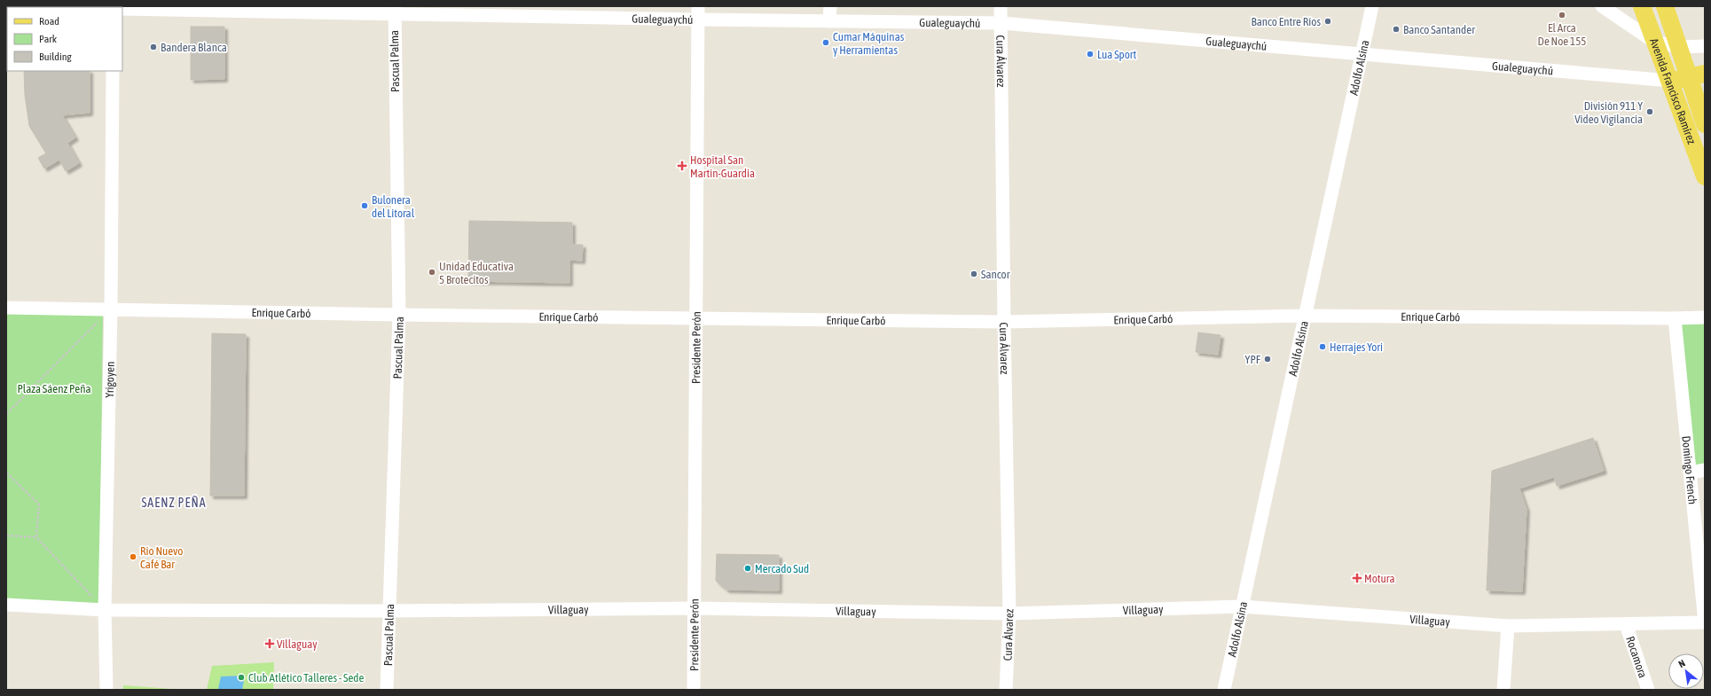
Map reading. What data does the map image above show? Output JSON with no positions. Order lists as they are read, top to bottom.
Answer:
{
  "streets": {
    "main road": ["Avenida Francisco Ramírez"],
    "street": [
      "Gualeguaychú",
      "Pascual Palma",
      "Cura Álvarez",
      "Adolfo Alsina",
      "Enrique Carbó",
      "Presidente Perón",
      "Yrigoyen",
      "Domingo French",
      "Villaguay",
      "Rocamora"
    ]
  },
  "crossings": [
    ["Gualeguaychú", "Pascual Palma"],
    ["Gualeguaychú", "Cura Álvarez"],
    ["Gualeguaychú", "Adolfo Alsina"],
    ["Gualeguaychú", "Avenida Francisco Ramírez"],
    ["Gualeguaychú", "Presidente Perón"],
    ["Pascual Palma", "Enrique Carbó"],
    ["Pascual Palma", "Villaguay"],
    ["Cura Álvarez", "Enrique Carbó"],
    ["Cura Álvarez", "Villaguay"],
    ["Adolfo Alsina", "Enrique Carbó"],
    ["Adolfo Alsina", "Villaguay"],
    ["Enrique Carbó", "Presidente Perón"],
    ["Enrique Carbó", "Yrigoyen"],
    ["Enrique Carbó", "Domingo French"],
    ["Presidente Perón", "Villaguay"],
    ["Yrigoyen", "Villaguay"],
    ["Domingo French", "Villaguay"],
    ["Villaguay", "Rocamora"]
  ],
  "districts": ["SAENZ PEÑA"],
  "parks": ["Plaza Sáenz Peña"],
  "places": {
    "other": [
      "El Arca De Noe 155",
      "Banco Entre Ríos",
      "Banco Santander",
      "Cumar Máquinas y Herramientas",
      "Bandera Blanca",
      "Lua Sport",
      "División 911 Y Video Vigilancia",
      "Bulonera del Litoral",
      "Unidad Educativa 5 Brotecitos",
      "Sancor",
      "Herrajes Yori",
      "YPF",
      "Río Nuevo Café Bar",
      "Mercado Sud",
      "Club Atlético Talleres - Sede"
    ],
    "health": ["Hospital San Martin-Guardia", "Motura", "Villaguay"]
  },
  "legend": ["Road", "Park", "Building"],
  "north": "top left"
}
